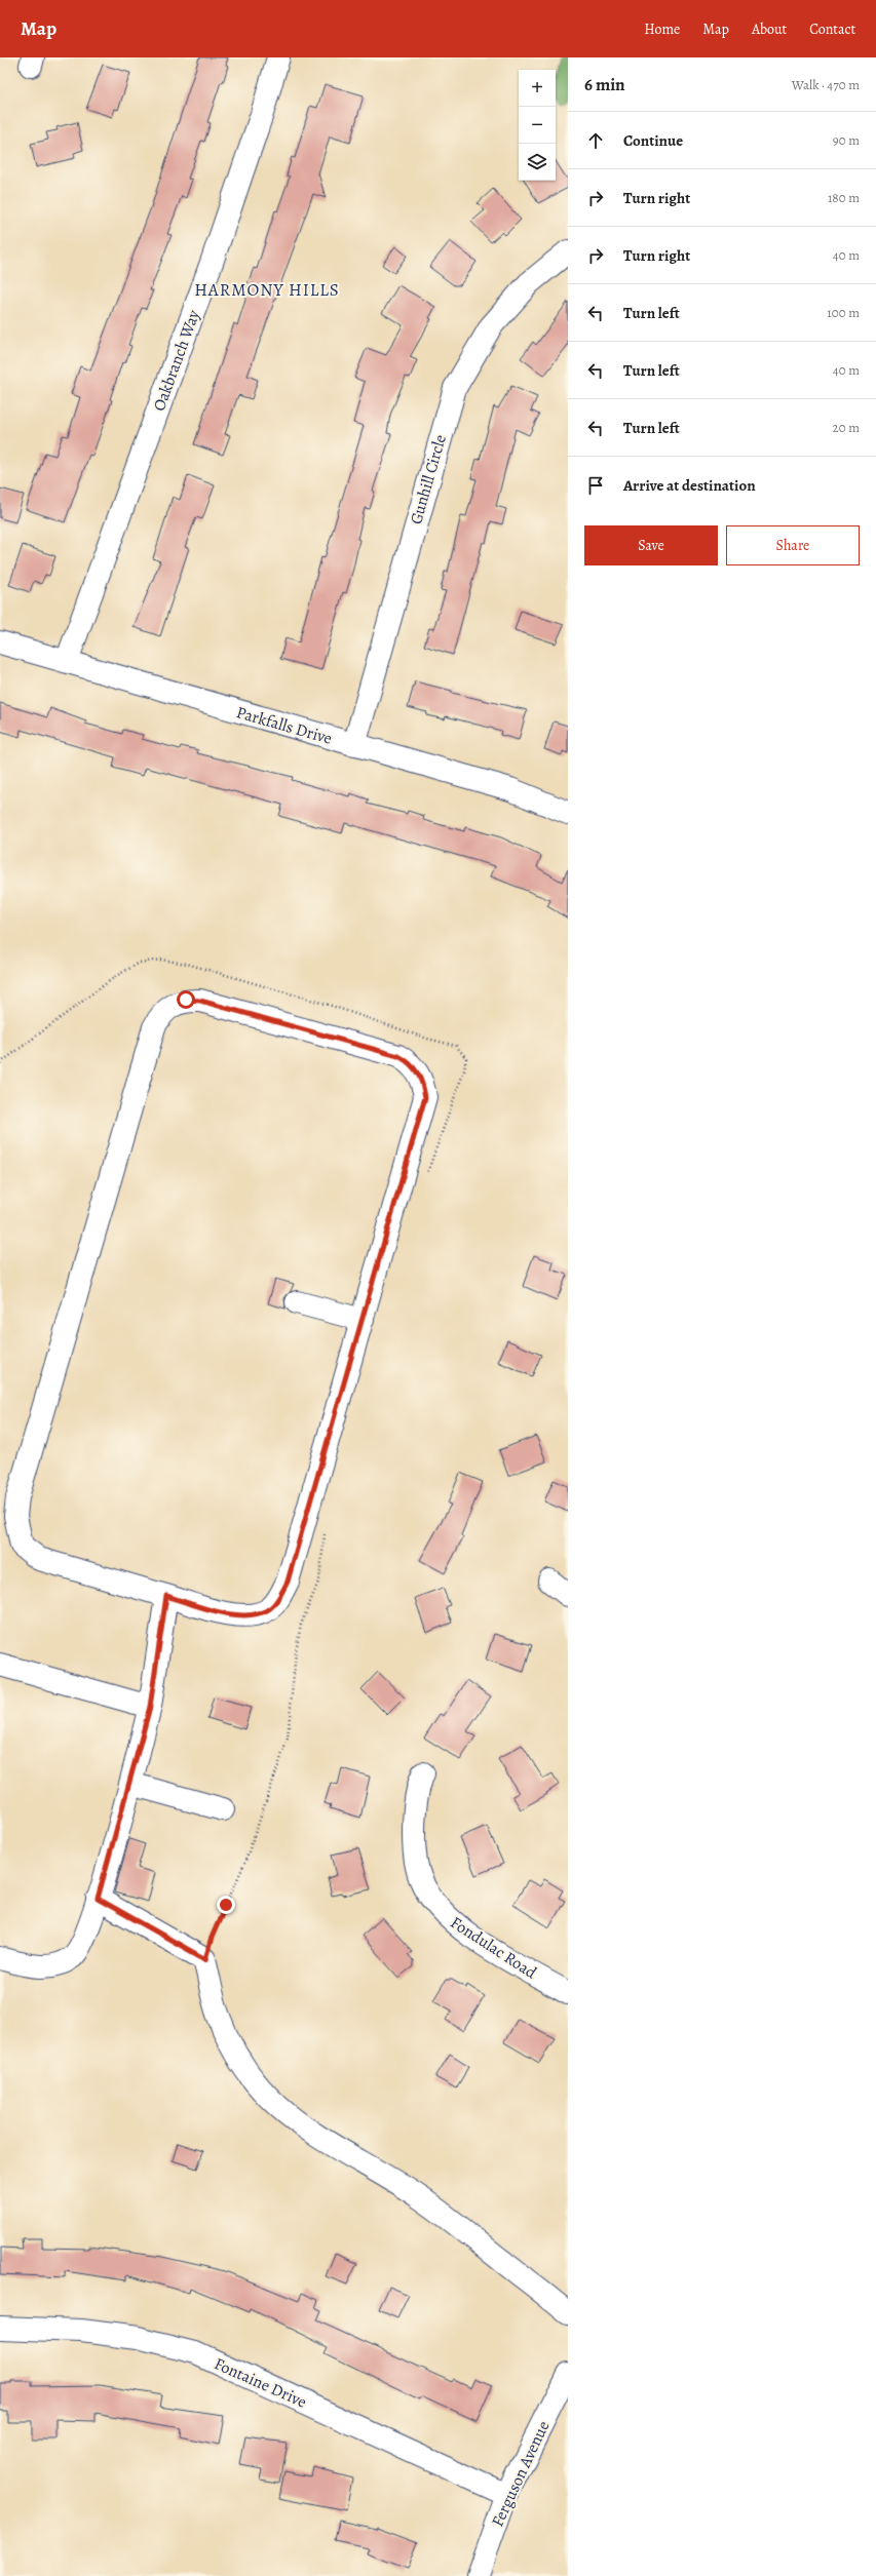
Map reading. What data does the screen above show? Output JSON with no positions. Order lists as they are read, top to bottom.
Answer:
{
  "streets": {
    "street": [
      "Oakbranch Way",
      "Gunhill Circle",
      "Parkfalls Drive",
      "Fondulac Road",
      "Fontaine Drive",
      "Ferguson Avenue"
    ]
  },
  "crossings": [
    ["Oakbranch Way", "Parkfalls Drive"],
    ["Gunhill Circle", "Parkfalls Drive"],
    ["Fontaine Drive", "Ferguson Avenue"]
  ],
  "districts": ["HARMONY HILLS"],
  "page": {
    "header": "Map",
    "nav": [
      "Home",
      "Map",
      "About",
      "Contact"
    ],
    "heading": ["6 min", "Walk · 470 m"],
    "map_buttons": ["+", "−"],
    "list": [
      ["Continue", "90 m"],
      ["Turn right", "180 m"],
      ["Turn right", "40 m"],
      ["Turn left", "100 m"],
      ["Turn left", "40 m"],
      ["Turn left", "20 m"],
      "Arrive at destination"
    ],
    "buttons": ["Save", "Share"]
  }
}
